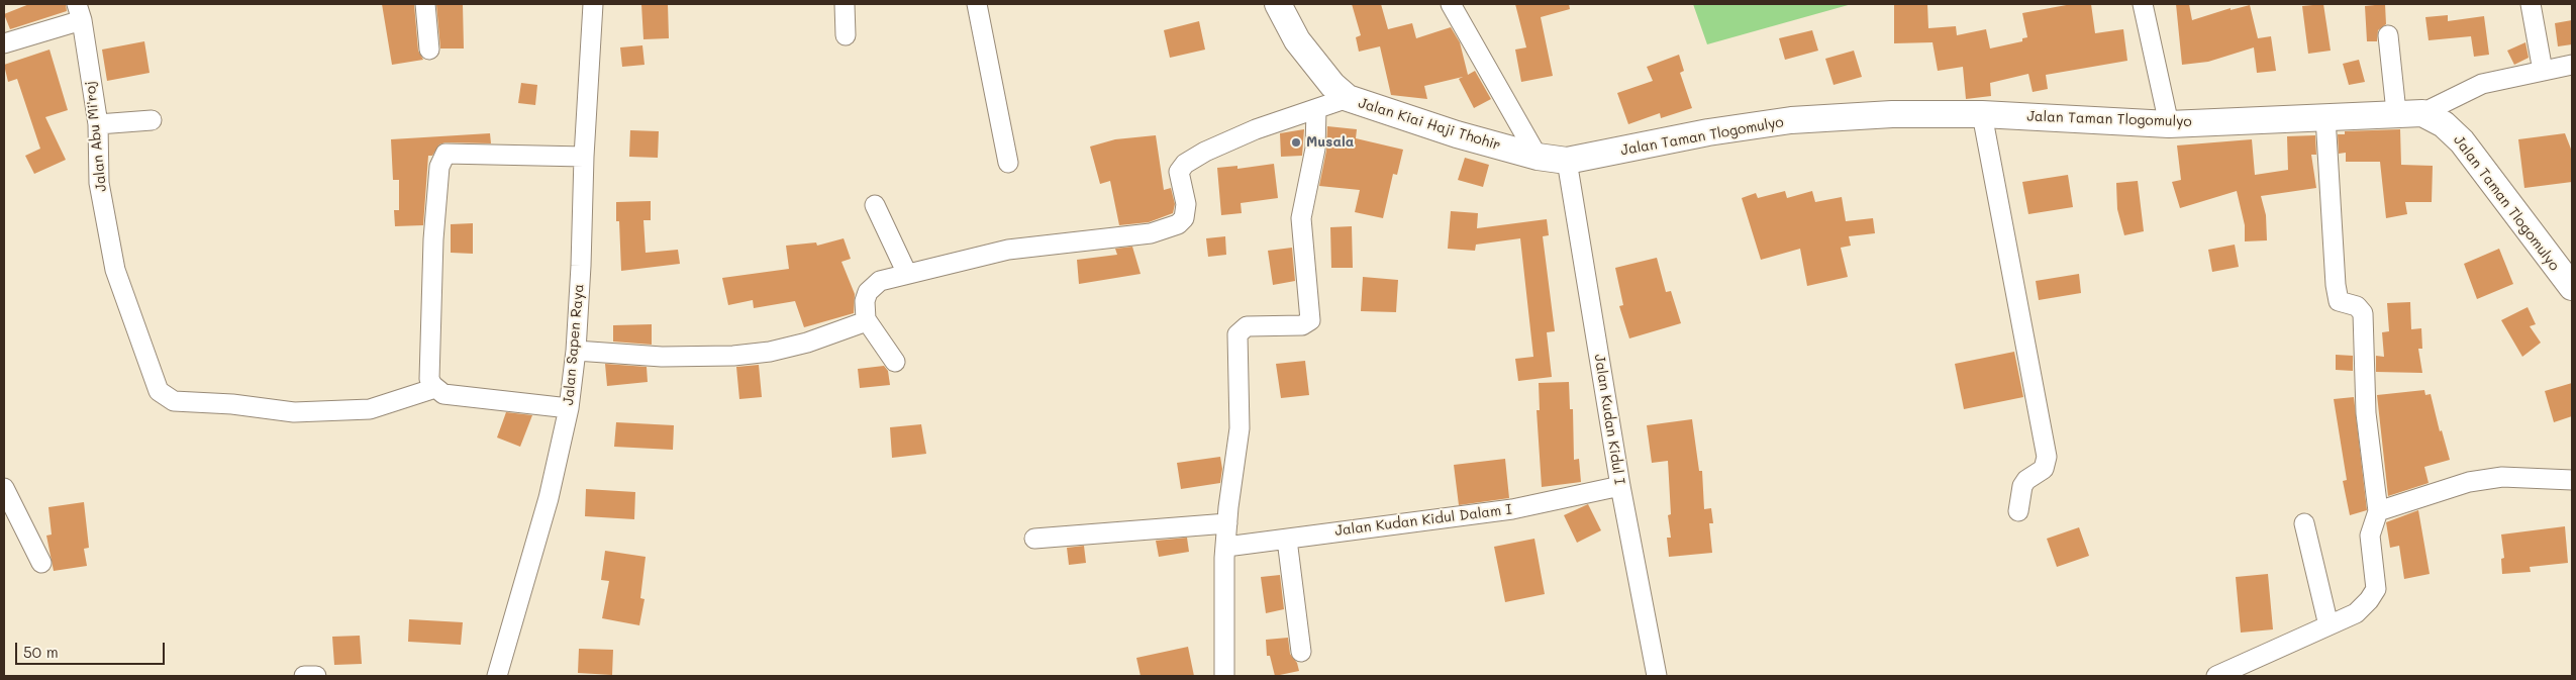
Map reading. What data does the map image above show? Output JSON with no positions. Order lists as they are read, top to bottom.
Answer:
{
  "streets": {
    "street": [
      "Jalan Taman Tlogomulyo",
      "Jalan Kiai Haji Thohir",
      "Jalan Abu Mi'roj",
      "Jalan Sapen Raya",
      "Jalan Kudan Kidul I",
      "Jalan Kudan Kidul Dalam I"
    ]
  },
  "crossings": [
    ["Jalan Taman Tlogomulyo", "Jalan Kiai Haji Thohir"],
    ["Jalan Taman Tlogomulyo", "Jalan Kudan Kidul I"],
    ["Jalan Kiai Haji Thohir", "Jalan Kudan Kidul I"],
    ["Jalan Kudan Kidul I", "Jalan Kudan Kidul Dalam I"]
  ],
  "places": ["Musala"],
  "scale_bar": "50 m"
}
